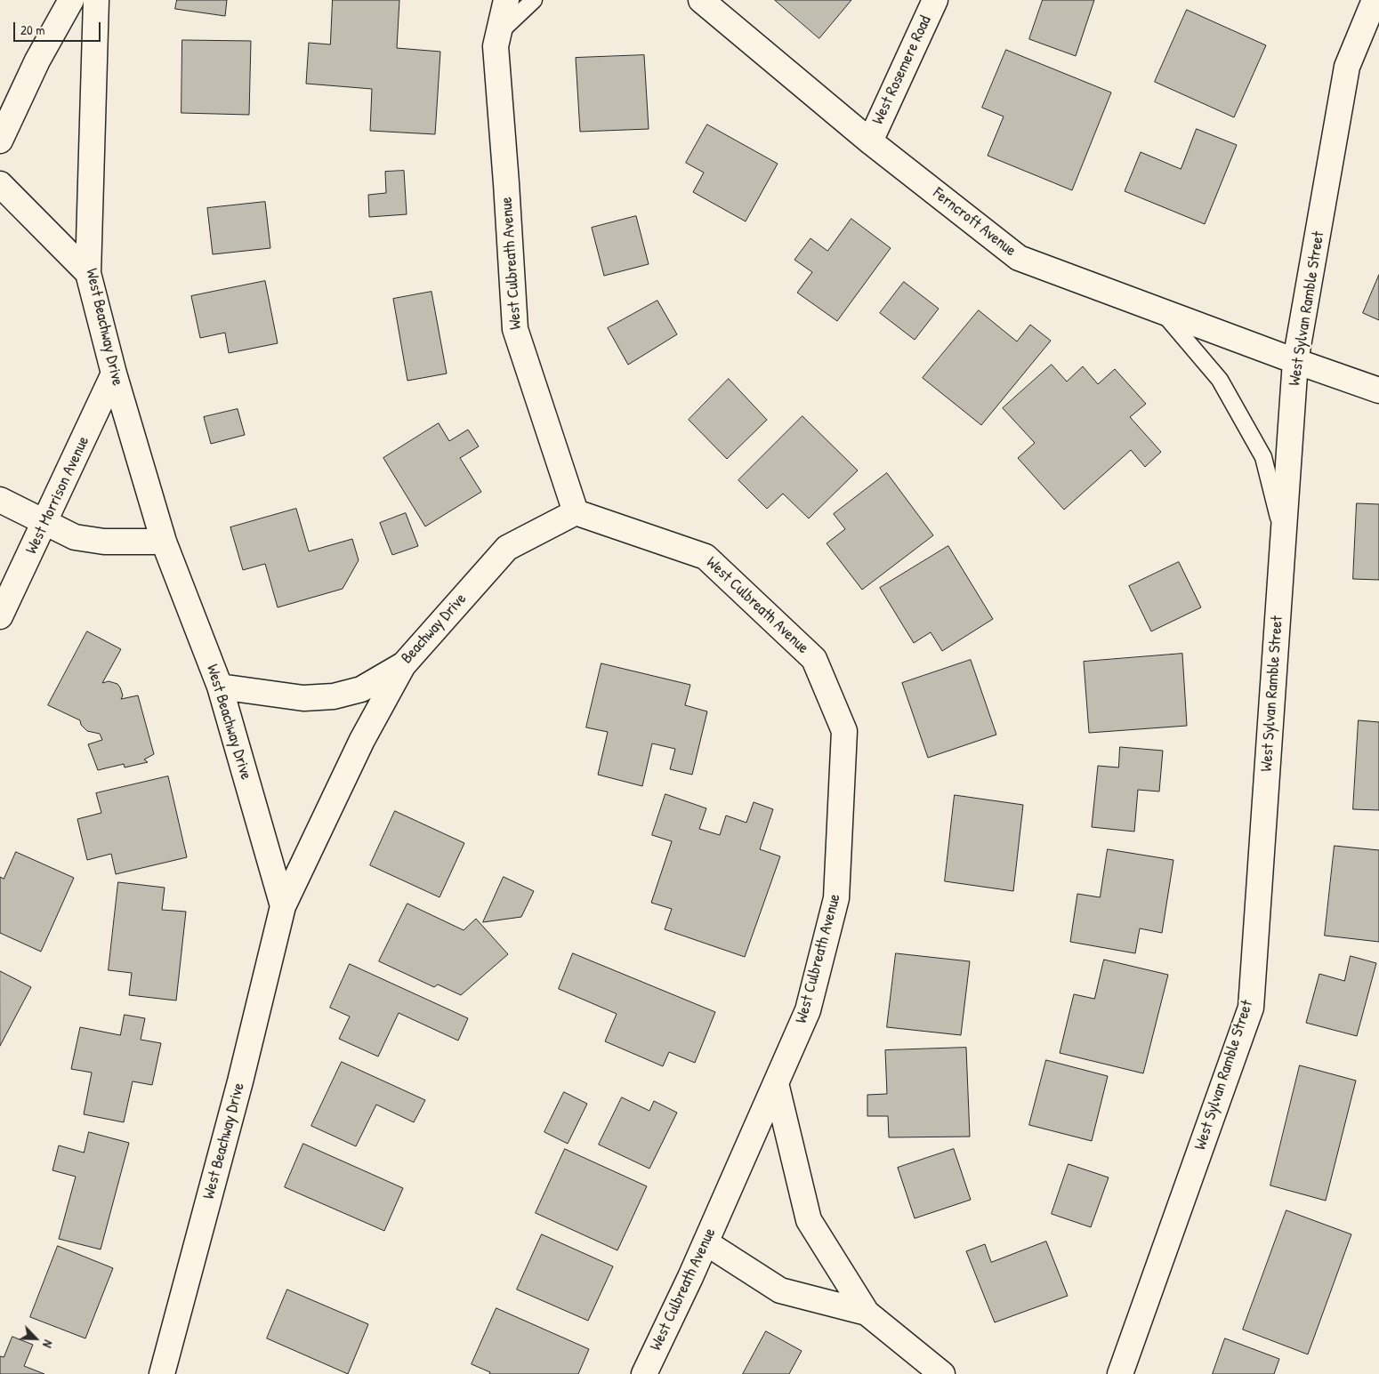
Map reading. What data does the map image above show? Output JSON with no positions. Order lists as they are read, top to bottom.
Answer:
{
  "streets": {
    "street": [
      "West Rosemere Road",
      "Ferncroft Avenue",
      "West Culbreath Avenue",
      "West Sylvan Ramble Street",
      "West Beachway Drive",
      "West Morrison Avenue",
      "Beachway Drive"
    ]
  },
  "crossings": [
    ["West Rosemere Road", "Ferncroft Avenue"],
    ["Ferncroft Avenue", "West Sylvan Ramble Street"],
    ["West Culbreath Avenue", "Beachway Drive"],
    ["West Beachway Drive", "West Morrison Avenue"],
    ["West Beachway Drive", "Beachway Drive"]
  ],
  "scale_bar": "20 m",
  "north": "bottom right"
}
